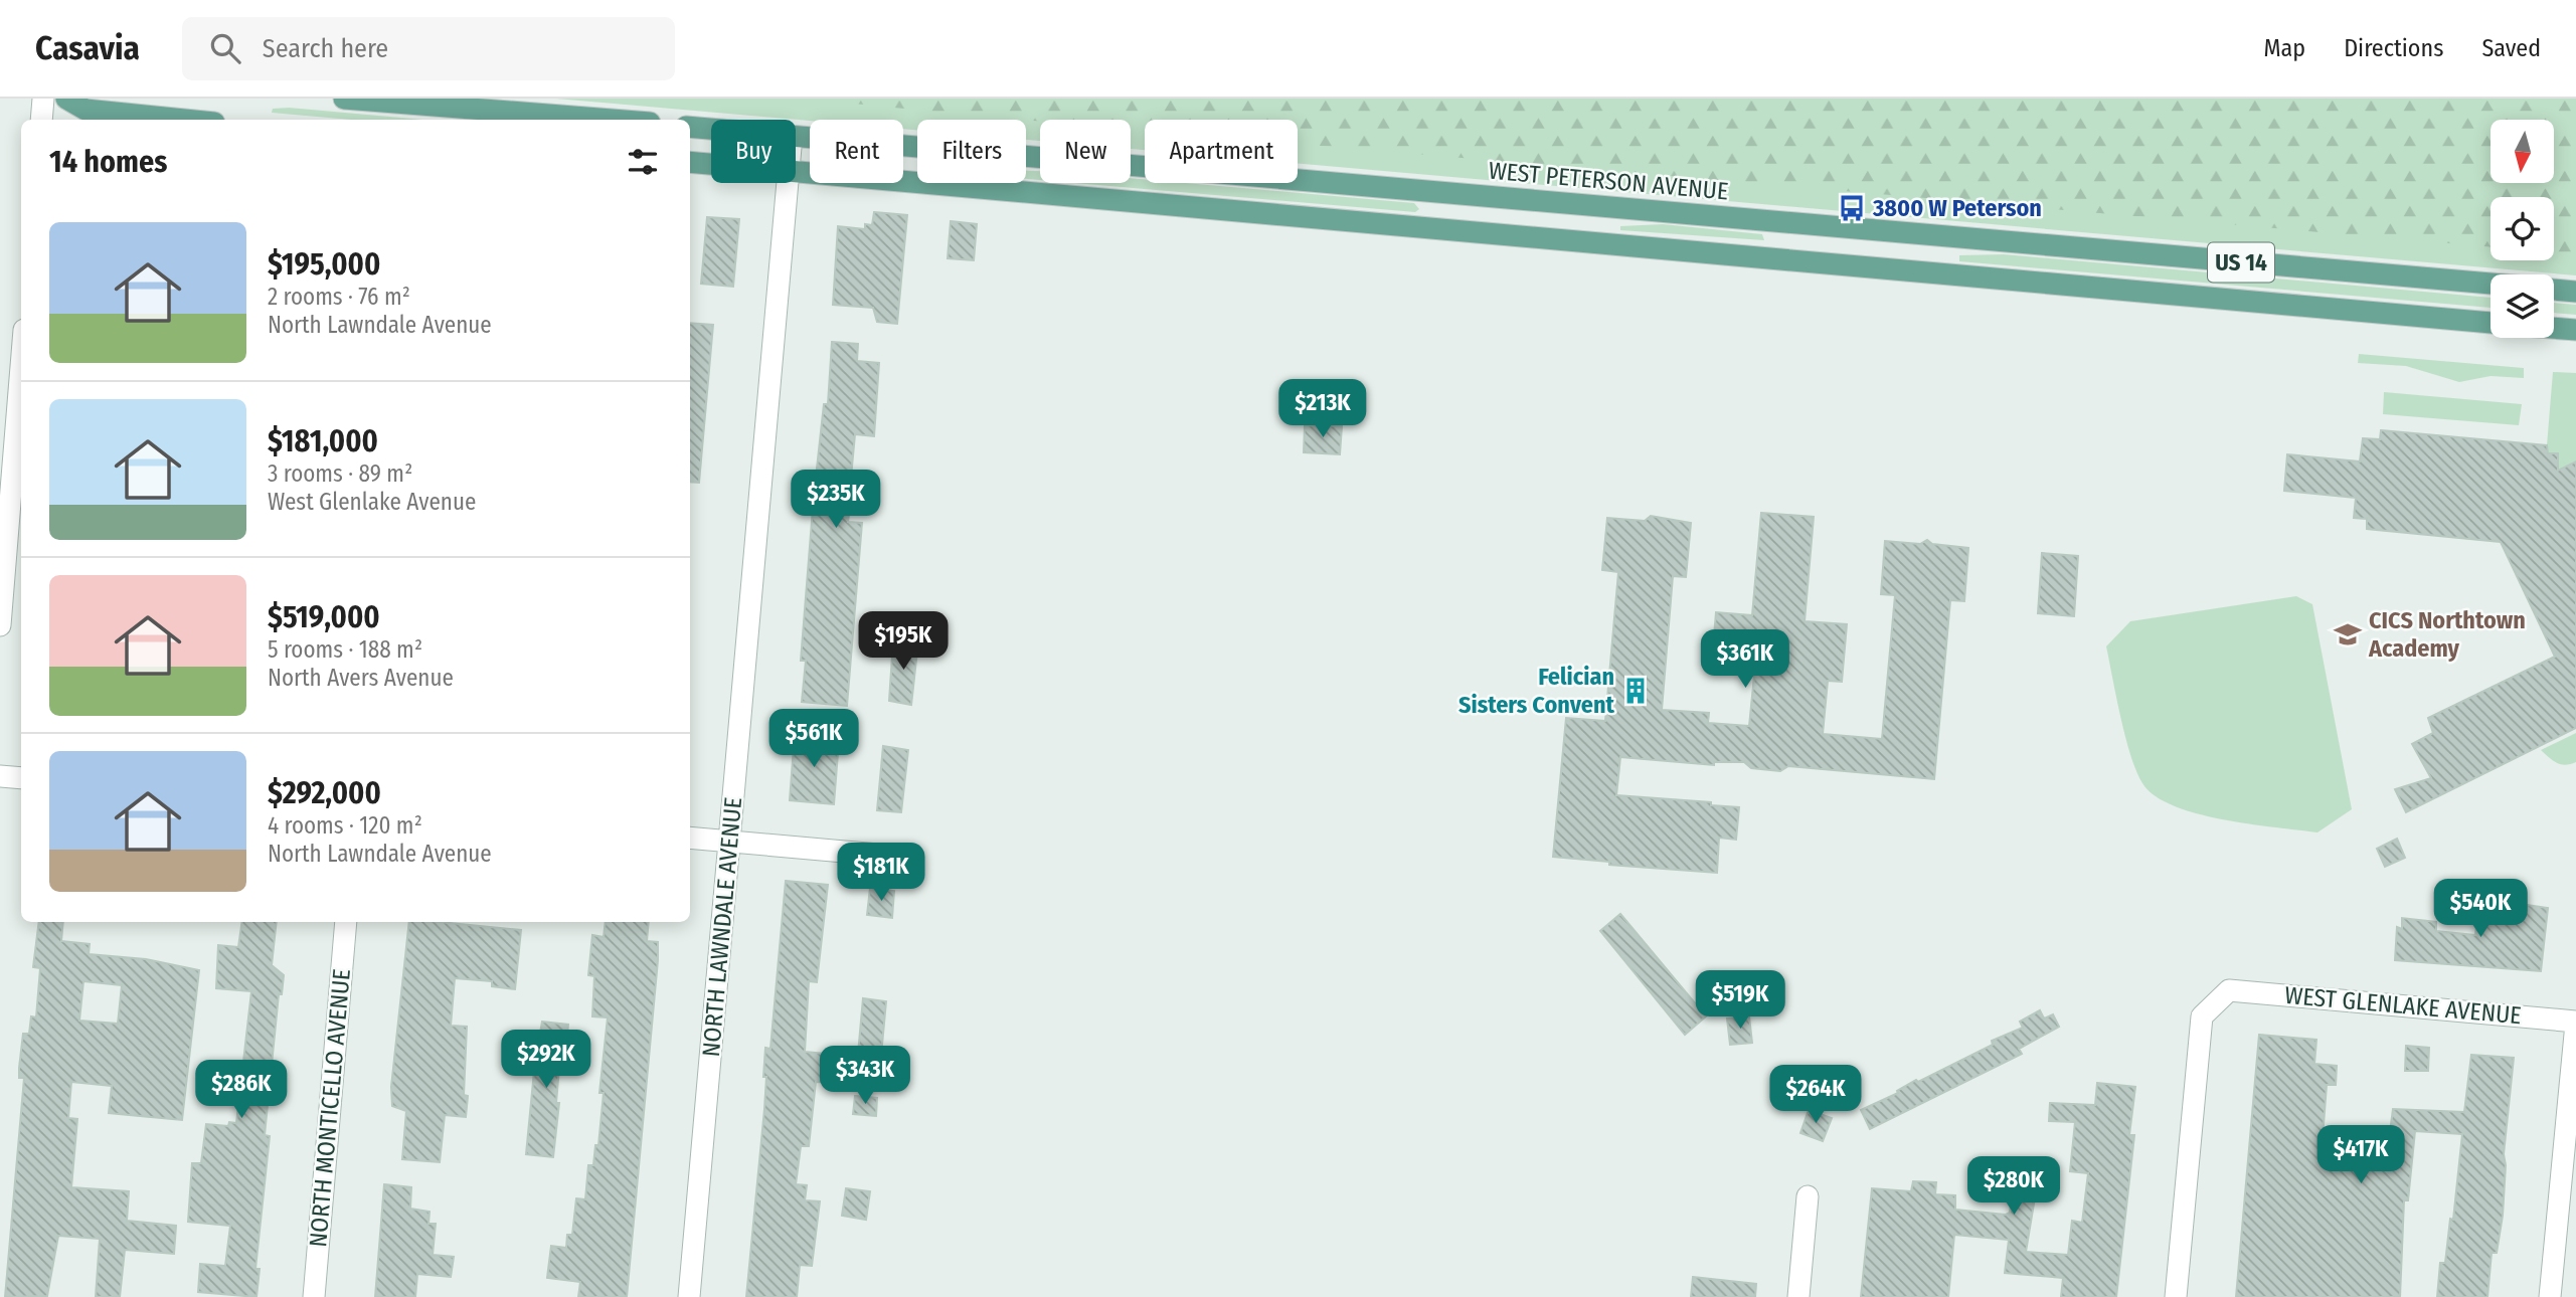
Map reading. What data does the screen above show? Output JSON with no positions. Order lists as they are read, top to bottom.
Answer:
{
  "streets": {
    "main road": ["WEST PETERSON AVENUE", "US 14"],
    "street": ["NORTH LAWNDALE AVENUE", "WEST GLENLAKE AVENUE", "NORTH MONTICELLO AVENUE"]
  },
  "places": {
    "bus stop": ["3800 W Peterson"],
    "school or university": ["CICS Northtown Academy"],
    "building": ["Felician Sisters Convent"]
  },
  "north": "bottom",
  "page": {
    "header": "Casavia",
    "search": "Search here",
    "nav": ["Map", "Directions", "Saved"],
    "chip": [
      "Buy",
      "Rent",
      "Filters",
      "New",
      "Apartment"
    ],
    "heading": "14 homes",
    "list": [
      {
        "name": "$195,000",
        "note": "2 rooms · 76 m² · North Lawndale Avenue"
      },
      {
        "name": "$181,000",
        "note": "3 rooms · 89 m² · West Glenlake Avenue"
      },
      {
        "name": "$519,000",
        "note": "5 rooms · 188 m² · North Avers Avenue"
      },
      {
        "name": "$292,000",
        "note": "4 rooms · 120 m² · North Lawndale Avenue"
      }
    ],
    "price": [
      "$213K",
      "$235K",
      "$195K",
      "$361K",
      "$561K",
      "$181K",
      "$540K",
      "$519K",
      "$292K",
      "$343K",
      "$286K",
      "$264K",
      "$417K",
      "$280K"
    ]
  }
}
